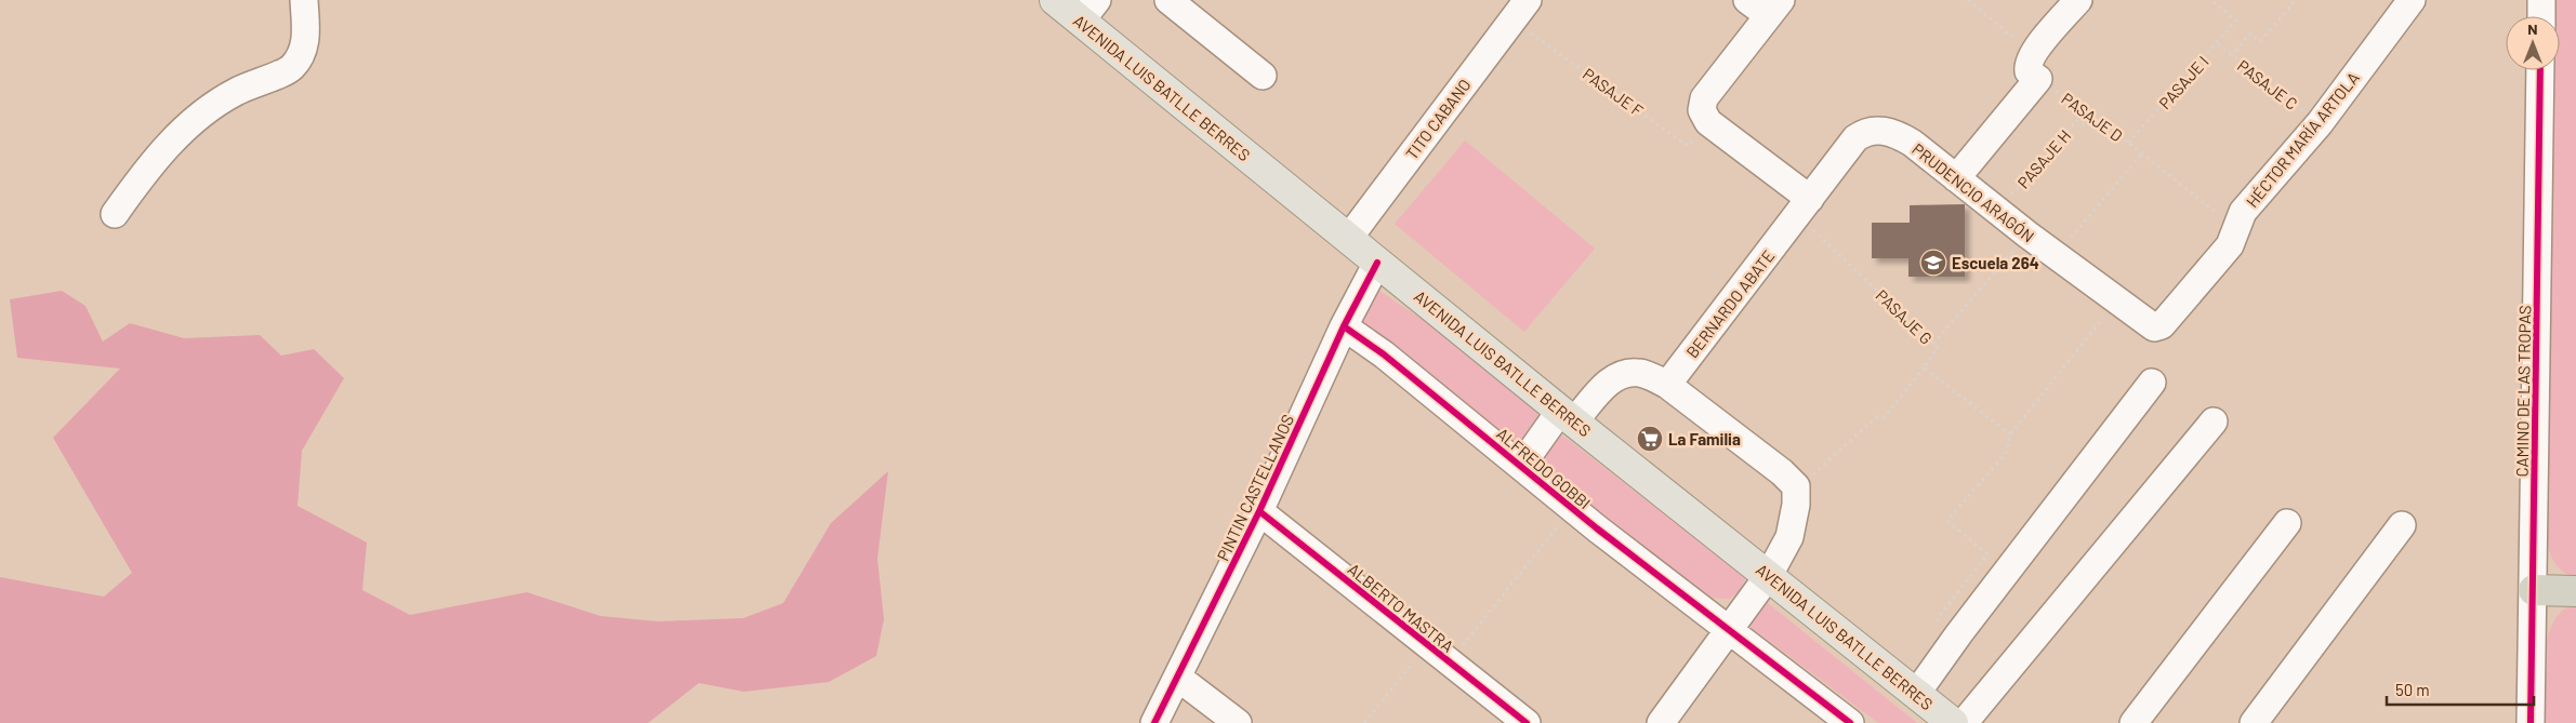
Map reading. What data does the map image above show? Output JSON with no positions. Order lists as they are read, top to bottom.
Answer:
{
  "streets": {
    "main road": ["AVENIDA LUIS BATLLE BERRES"],
    "street": [
      "TITO CABANO",
      "HÉCTOR MARÍA ARTOLA",
      "PRUDENCIO ARAGÓN",
      "BERNARDO ABATE",
      "CAMINO DE LAS TROPAS",
      "ALFREDO GOBBI",
      "PINTIN CASTELLANOS",
      "ALBERTO MASTRA"
    ],
    "path": [
      "PASAJE I",
      "PASAJE C",
      "PASAJE F",
      "PASAJE D",
      "PASAJE H",
      "PASAJE G"
    ]
  },
  "crossings": [
    ["PASAJE I", "PASAJE C"],
    ["PASAJE I", "PASAJE D"],
    ["PASAJE C", "HÉCTOR MARÍA ARTOLA"],
    ["AVENIDA LUIS BATLLE BERRES", "TITO CABANO"],
    ["AVENIDA LUIS BATLLE BERRES", "PINTIN CASTELLANOS"],
    ["PASAJE F", "TITO CABANO"],
    ["PASAJE D", "HÉCTOR MARÍA ARTOLA"],
    ["PASAJE D", "PASAJE H"],
    ["HÉCTOR MARÍA ARTOLA", "PRUDENCIO ARAGÓN"],
    ["PASAJE H", "PRUDENCIO ARAGÓN"],
    ["PRUDENCIO ARAGÓN", "BERNARDO ABATE"],
    ["BERNARDO ABATE", "PASAJE G"],
    ["ALFREDO GOBBI", "PINTIN CASTELLANOS"],
    ["PINTIN CASTELLANOS", "ALBERTO MASTRA"]
  ],
  "places": {
    "school or university": ["Escuela 264"],
    "supermarket": ["La Familia"]
  },
  "scale_bar": "50 m",
  "north": "top"
}
